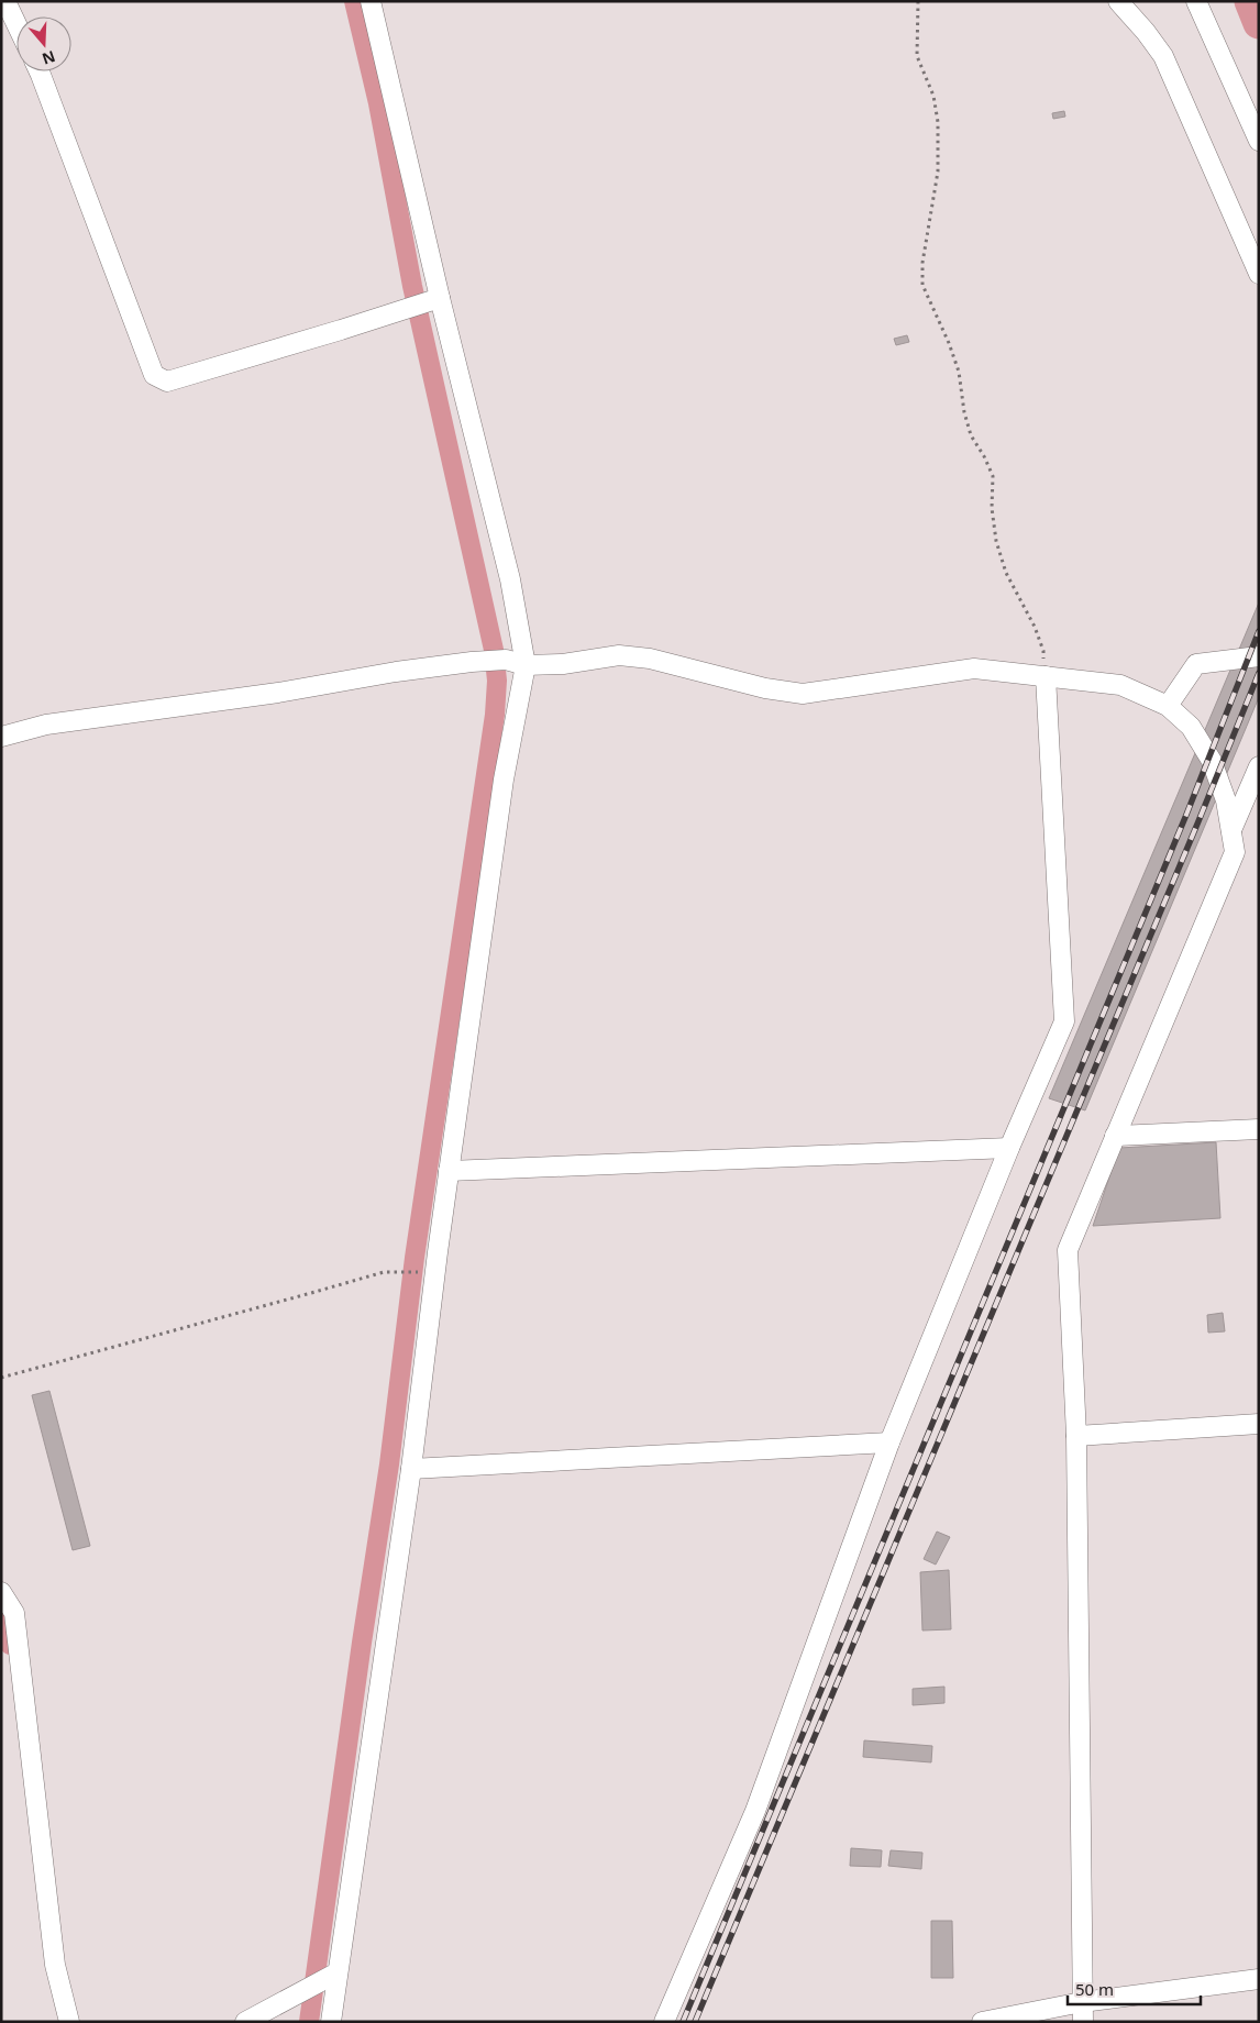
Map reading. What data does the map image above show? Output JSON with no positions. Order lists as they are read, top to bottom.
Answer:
{
  "scale_bar": "50 m",
  "north": "bottom"
}
